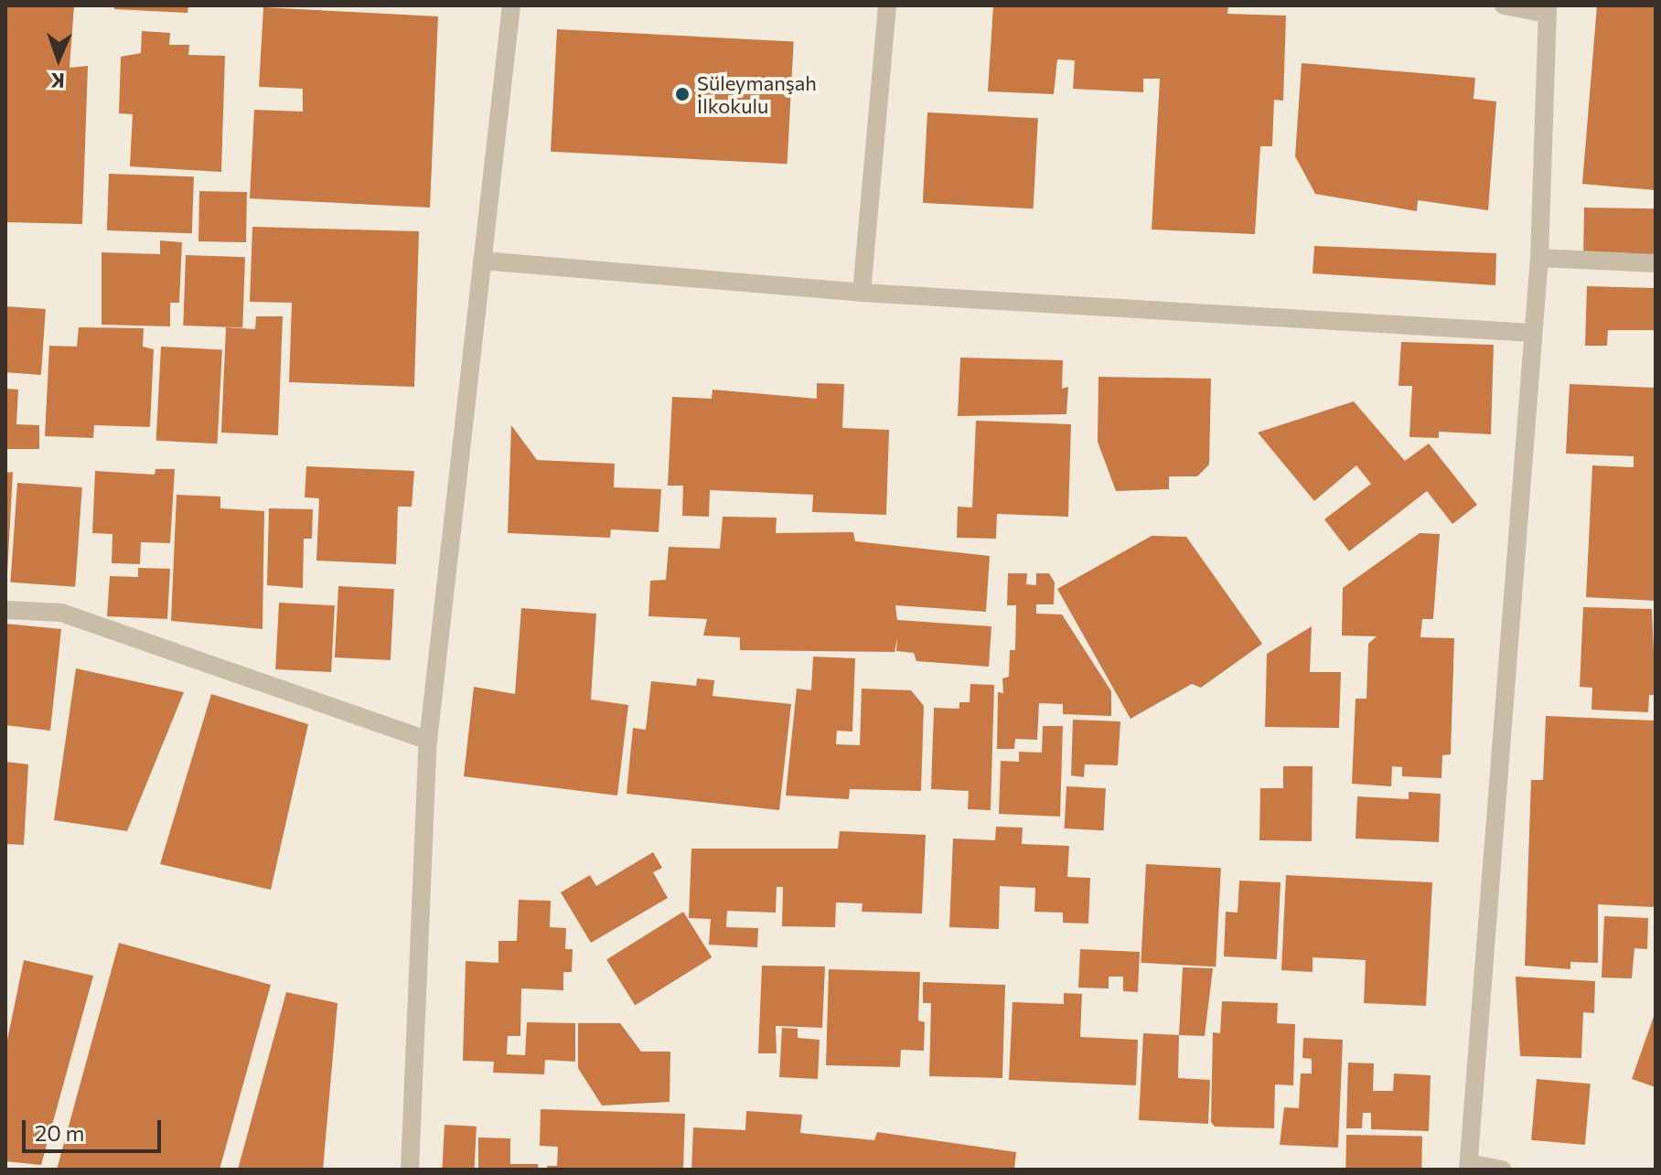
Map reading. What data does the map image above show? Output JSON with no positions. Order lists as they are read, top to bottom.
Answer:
{
  "places": ["Süleymanşah İlkokulu"],
  "scale_bar": "20 m",
  "north": "bottom"
}
